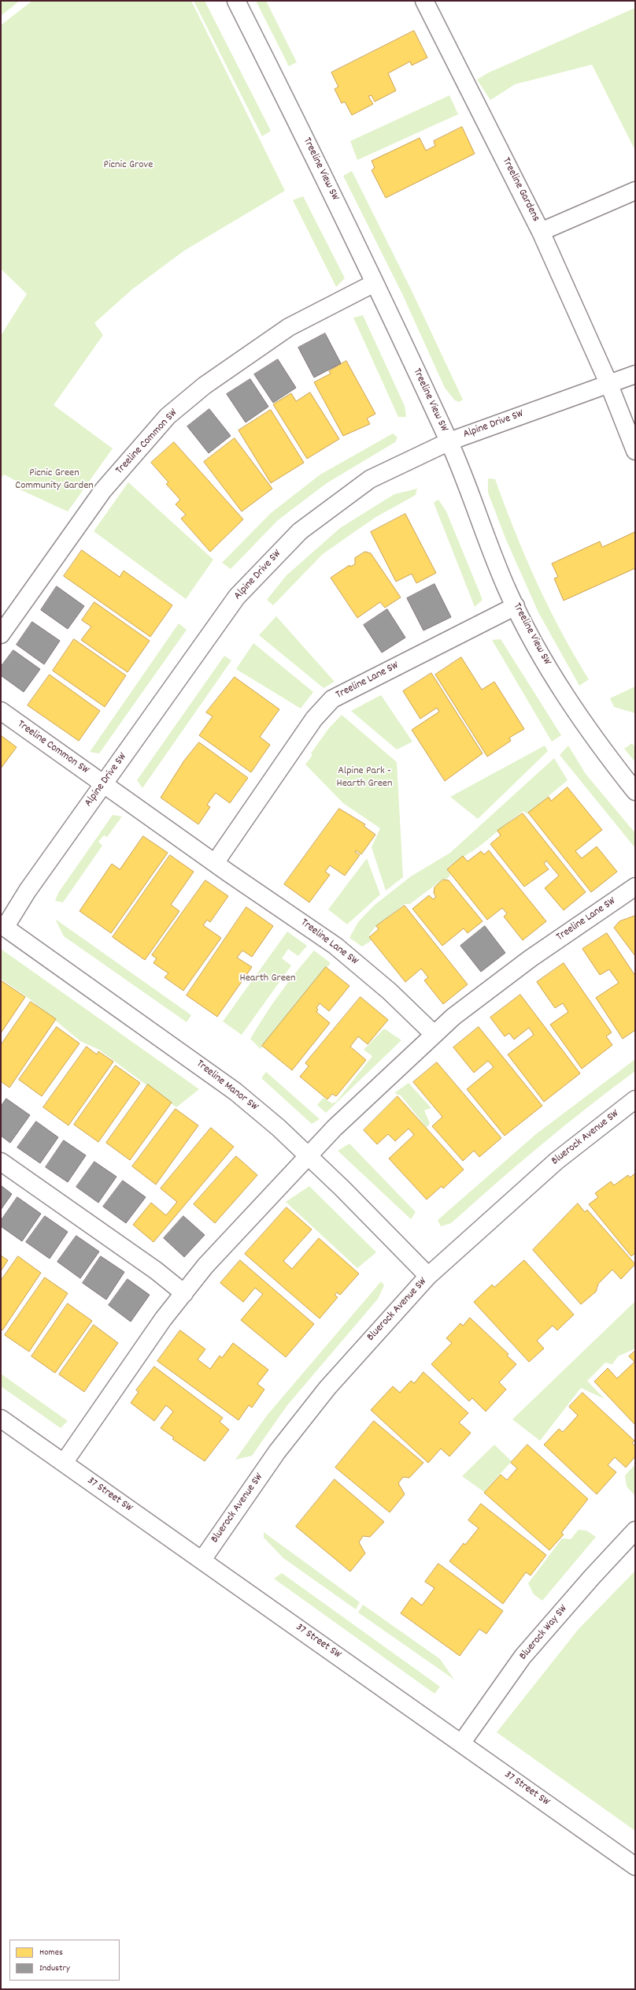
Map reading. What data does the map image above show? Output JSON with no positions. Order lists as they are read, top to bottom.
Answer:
{
  "streets": {
    "street": [
      "Treeline View SW",
      "Treeline Gardens",
      "Alpine Drive SW",
      "Treeline Common SW",
      "Treeline Lane SW",
      "Treeline Manor SW",
      "Bluerock Avenue SW",
      "37 Street SW",
      "Bluerock Way SW"
    ]
  },
  "crossings": [
    ["Treeline View SW", "Alpine Drive SW"],
    ["Treeline View SW", "Treeline Common SW"],
    ["Treeline View SW", "Treeline Lane SW"],
    ["Treeline Gardens", "Alpine Drive SW"],
    ["Alpine Drive SW", "Treeline Common SW"],
    ["Alpine Drive SW", "Treeline Lane SW"],
    ["Alpine Drive SW", "Treeline Manor SW"],
    ["Treeline Common SW", "Treeline Lane SW"],
    ["Treeline Lane SW", "Treeline Manor SW"],
    ["Treeline Lane SW", "37 Street SW"],
    ["Treeline Manor SW", "Bluerock Avenue SW"],
    ["Bluerock Avenue SW", "37 Street SW"],
    ["37 Street SW", "Bluerock Way SW"]
  ],
  "parks": [
    "Picnic Grove",
    "Picnic Green Community Garden",
    "Alpine Park - Hearth Green",
    "Hearth Green"
  ],
  "legend": ["Homes", "Industry"]
}
